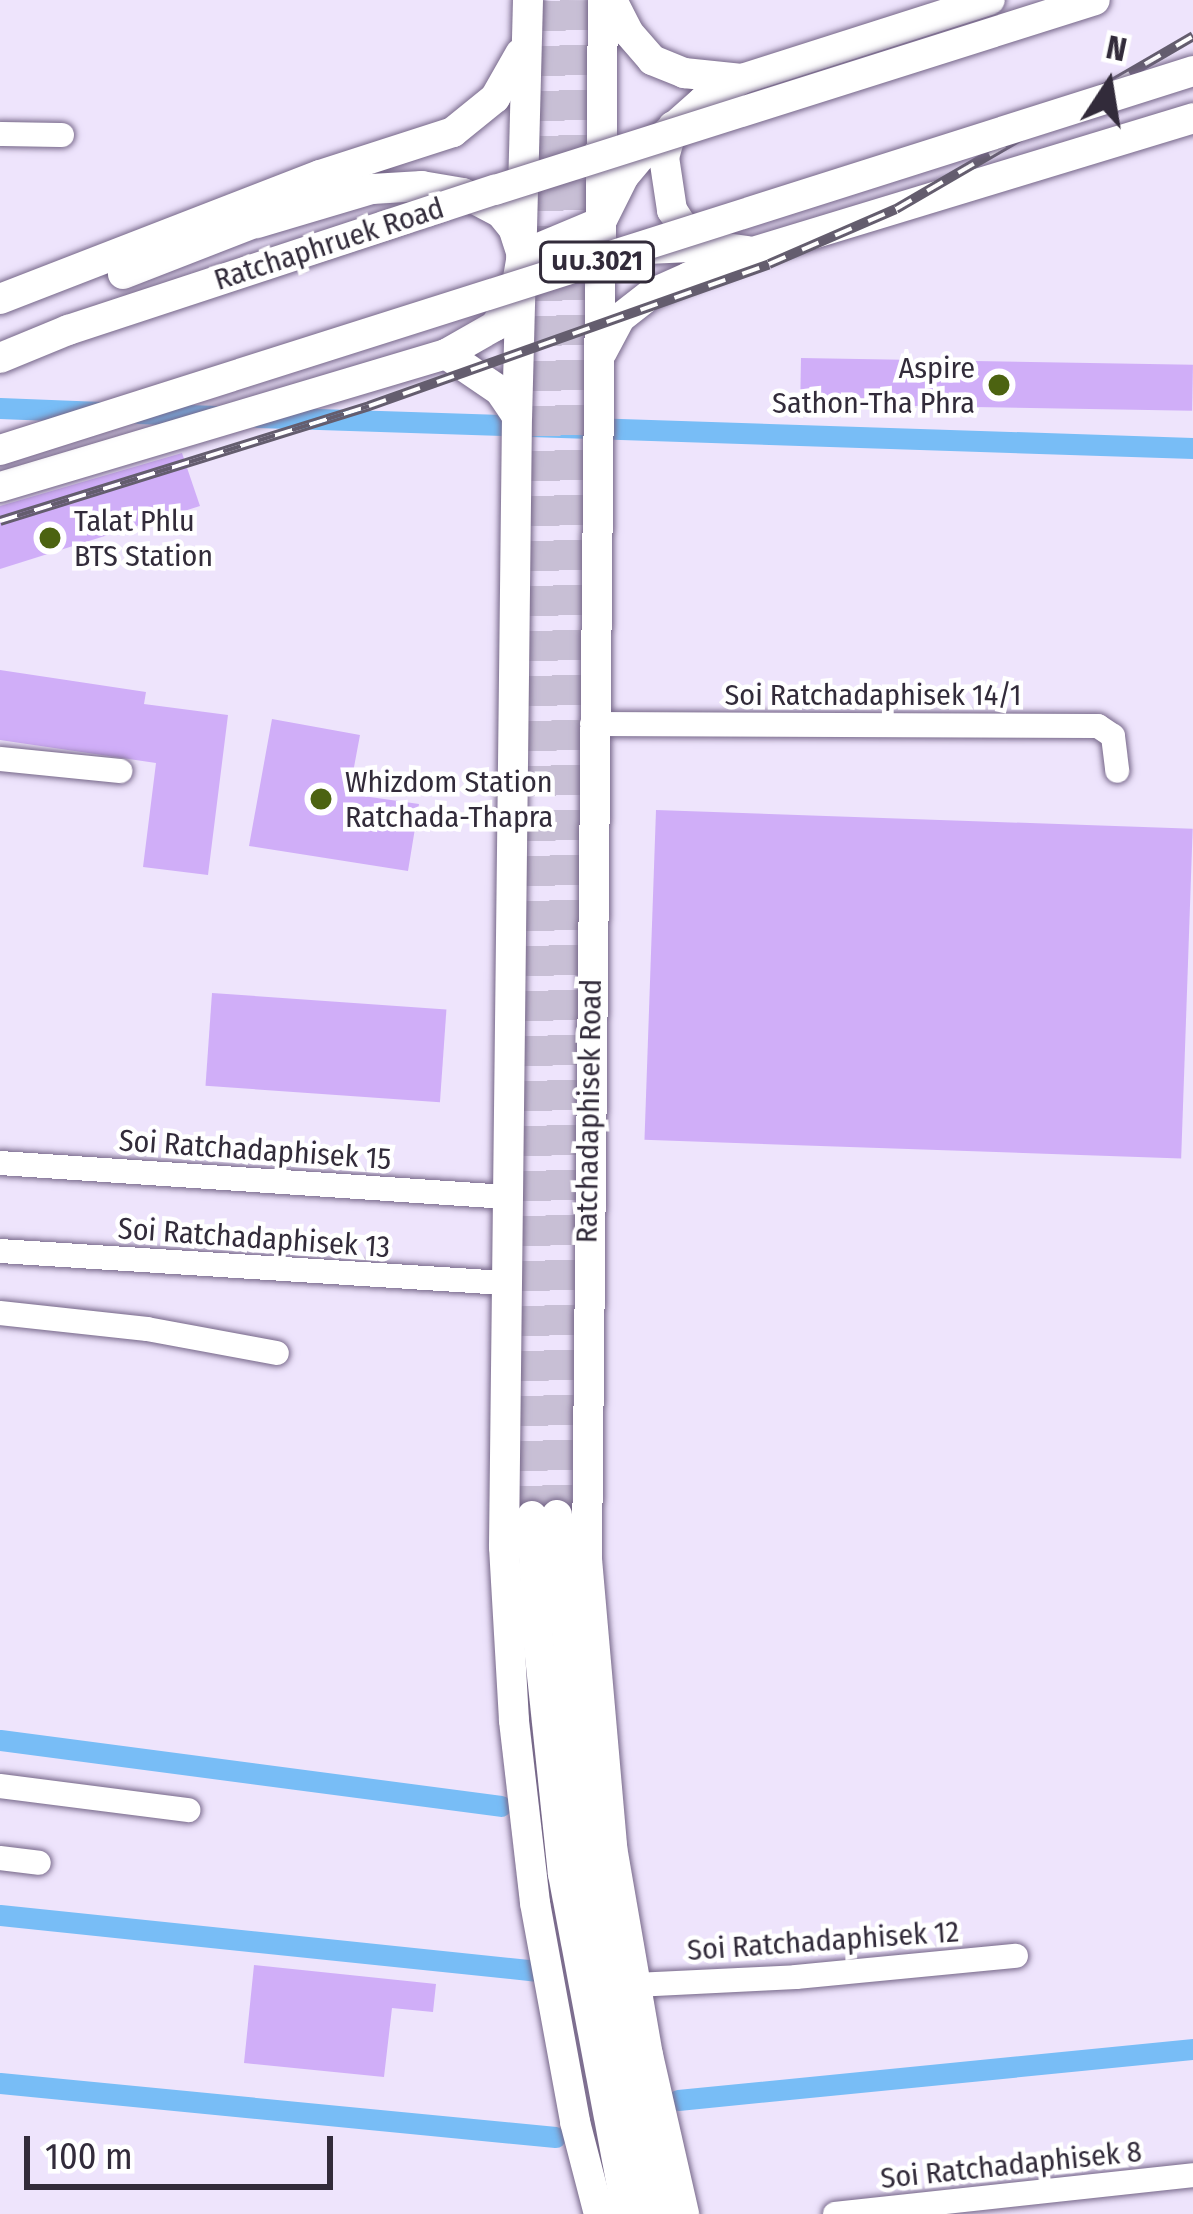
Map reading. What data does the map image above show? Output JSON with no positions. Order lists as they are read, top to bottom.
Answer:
{
  "streets": {
    "main road": ["Ratchaphruek Road", "นบ.3021", "Ratchadaphisek Road"],
    "street": [
      "Soi Ratchadaphisek 14/1",
      "Soi Ratchadaphisek 15",
      "Soi Ratchadaphisek 13",
      "Soi Ratchadaphisek 12",
      "Soi Ratchadaphisek 8"
    ]
  },
  "crossings": [
    ["นบ.3021", "Ratchadaphisek Road"],
    ["Soi Ratchadaphisek 14/1", "Ratchadaphisek Road"],
    ["Ratchadaphisek Road", "Soi Ratchadaphisek 12"]
  ],
  "places": ["Aspire Sathon-Tha Phra", "Talat Phlu BTS Station", "Whizdom Station Ratchada-Thapra"],
  "scale_bar": "100 m",
  "north": "top"
}
